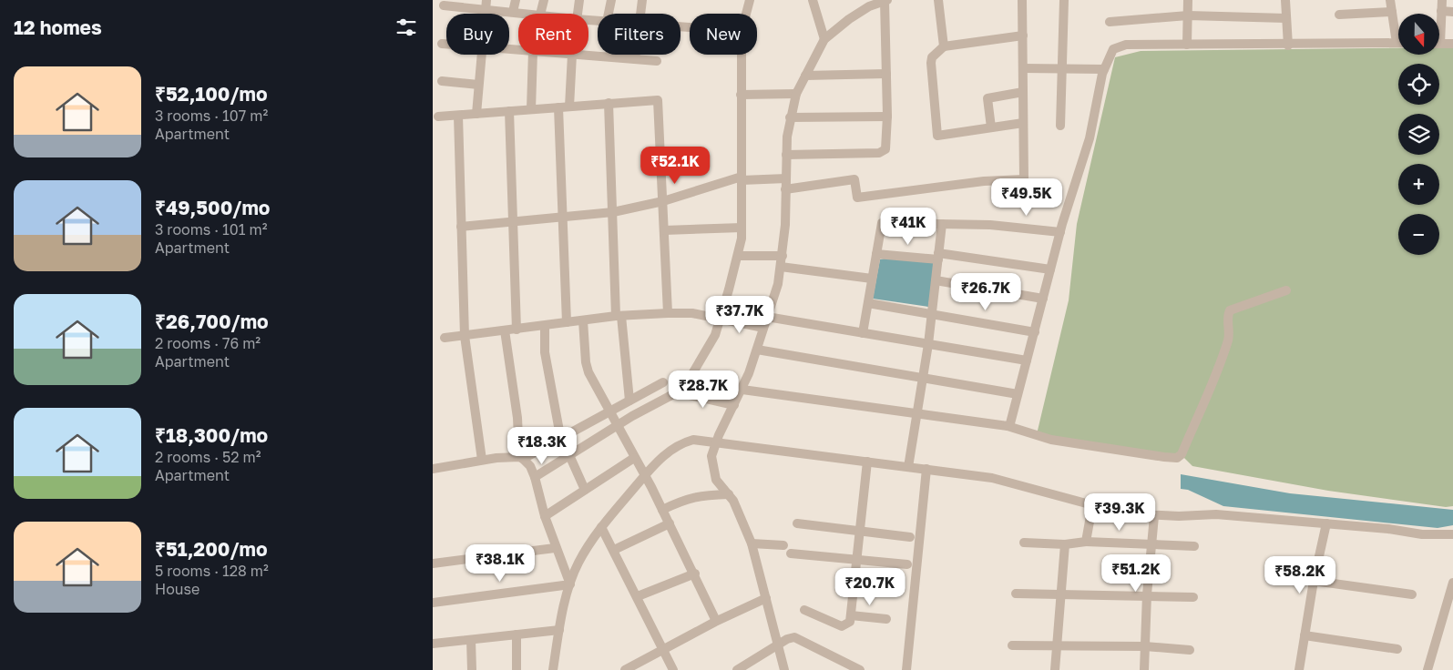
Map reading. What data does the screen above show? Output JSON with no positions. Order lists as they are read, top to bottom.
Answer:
{
  "north": "bottom",
  "page": {
    "heading": "12 homes",
    "map_buttons": ["+", "−"],
    "chip": [
      "Buy",
      "Rent",
      "Filters",
      "New"
    ],
    "list": [
      {
        "name": "₹52,100/mo",
        "note": "3 rooms · 107 m² · Apartment"
      },
      {
        "name": "₹49,500/mo",
        "note": "3 rooms · 101 m² · Apartment"
      },
      {
        "name": "₹26,700/mo",
        "note": "2 rooms · 76 m² · Apartment"
      },
      {
        "name": "₹18,300/mo",
        "note": "2 rooms · 52 m² · Apartment"
      },
      {
        "name": "₹51,200/mo",
        "note": "5 rooms · 128 m² · House"
      }
    ],
    "price": [
      "₹52.1K",
      "₹49.5K",
      "₹41K",
      "₹26.7K",
      "₹37.7K",
      "₹28.7K",
      "₹18.3K",
      "₹39.3K",
      "₹38.1K",
      "₹51.2K",
      "₹58.2K",
      "₹20.7K"
    ]
  }
}
